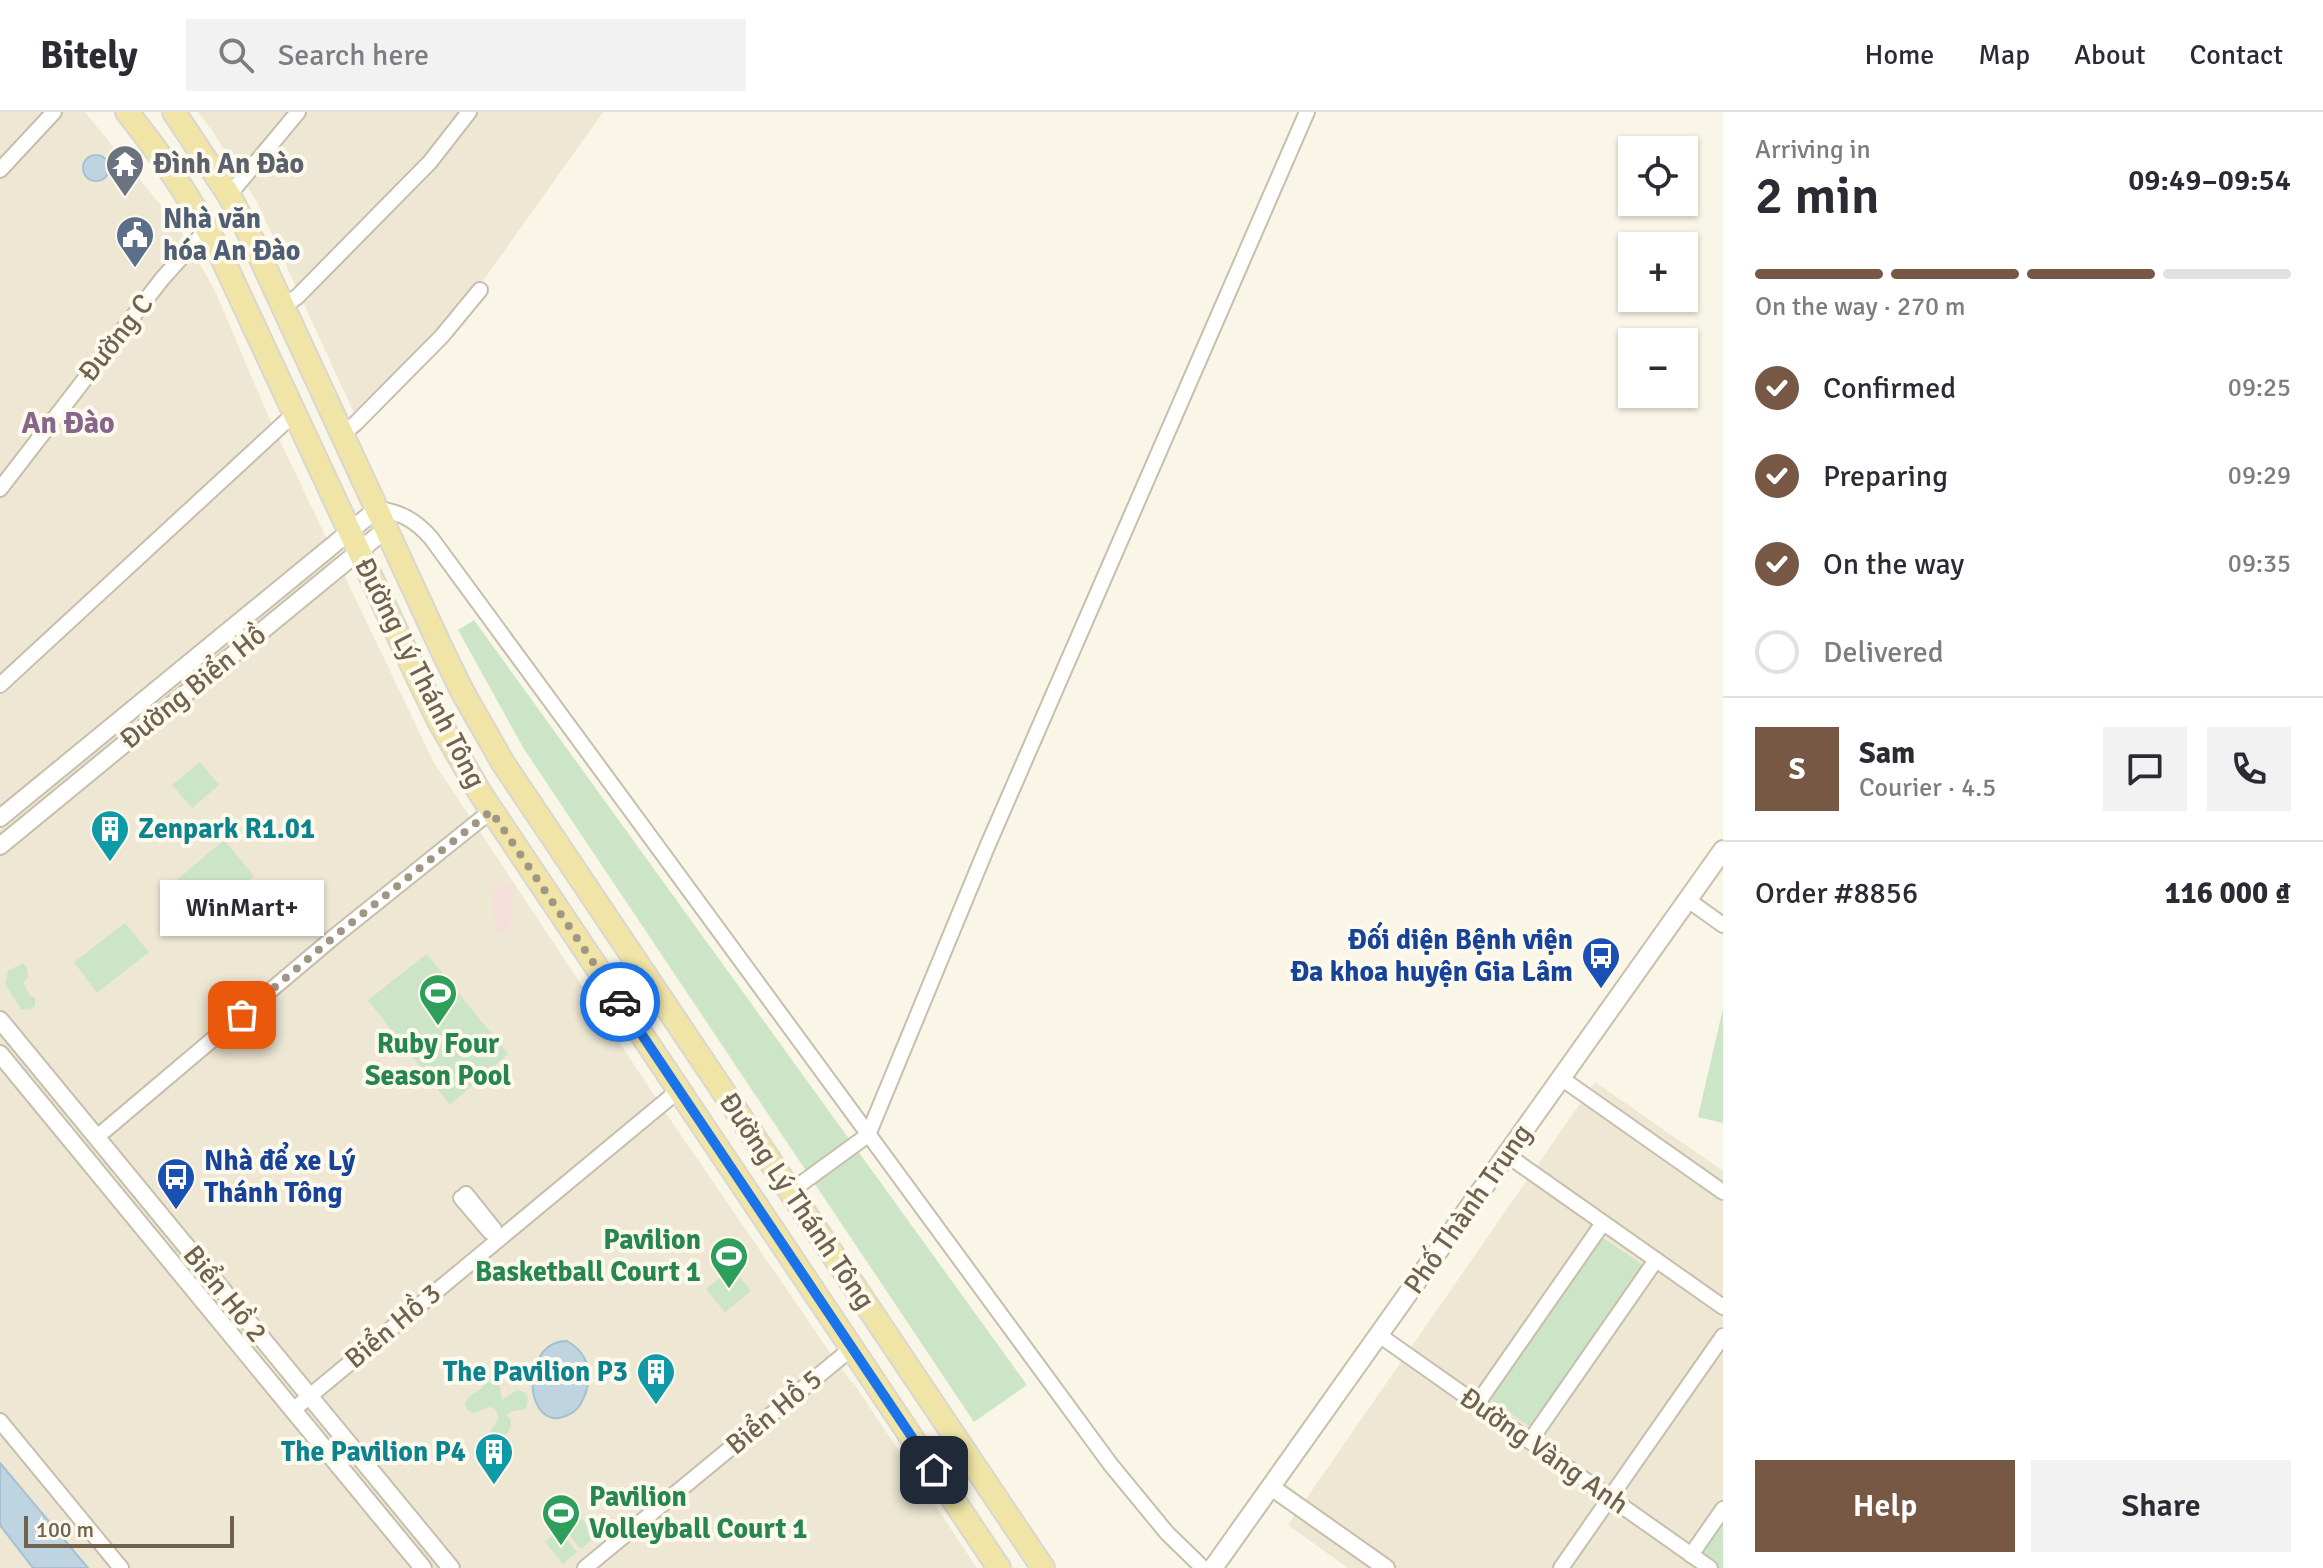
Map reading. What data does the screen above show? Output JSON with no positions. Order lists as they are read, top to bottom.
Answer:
{
  "streets": {
    "main road": ["Đường Lý Thánh Tông", "Phố Thành Trung"],
    "street": [
      "Đường C",
      "Đường Biển Hồ",
      "Biển Hồ 2",
      "Biển Hồ 3",
      "Biển Hồ 5",
      "Đường Vàng Anh"
    ]
  },
  "crossings": [
    ["Đường C", "Đường Lý Thánh Tông"],
    ["Đường Lý Thánh Tông", "Đường Biển Hồ"],
    ["Đường Lý Thánh Tông", "Biển Hồ 3"],
    ["Đường Lý Thánh Tông", "Biển Hồ 5"],
    ["Phố Thành Trung", "Đường Vàng Anh"],
    ["Biển Hồ 2", "Biển Hồ 3"]
  ],
  "districts": ["An Đào"],
  "places": {
    "temple": ["Đình An Đào"],
    "public building": ["Nhà văn hóa An Đào"],
    "building": ["Zenpark R1.01", "The Pavilion P3", "The Pavilion P4"],
    "bus stop": ["Đối diện Bệnh viện Đa khoa huyện Gia Lâm", "Nhà để xe Lý Thánh Tông"],
    "other": ["WinMart+"],
    "sports": ["Ruby Four Season Pool", "Pavilion Basketball Court 1", "Pavilion Volleyball Court 1"]
  },
  "scale_bar": "100 m",
  "page": {
    "header": "Bitely",
    "search": "Search here",
    "nav": [
      "Home",
      "Map",
      "About",
      "Contact"
    ],
    "heading": ["2 min", "Arriving in", "09:49–09:54"],
    "panel": [
      "Sam",
      "Courier · 4.5",
      "Order #8856",
      "116 000 ₫"
    ],
    "map_buttons": ["+", "−"],
    "bar": "On the way · 270 m",
    "list": [
      ["Confirmed", "09:25"],
      ["Preparing", "09:29"],
      ["On the way", "09:35"],
      "Delivered"
    ],
    "round": "S",
    "bubble": "WinMart+",
    "buttons": ["Help", "Share"],
    "scale": "100 m"
  }
}
